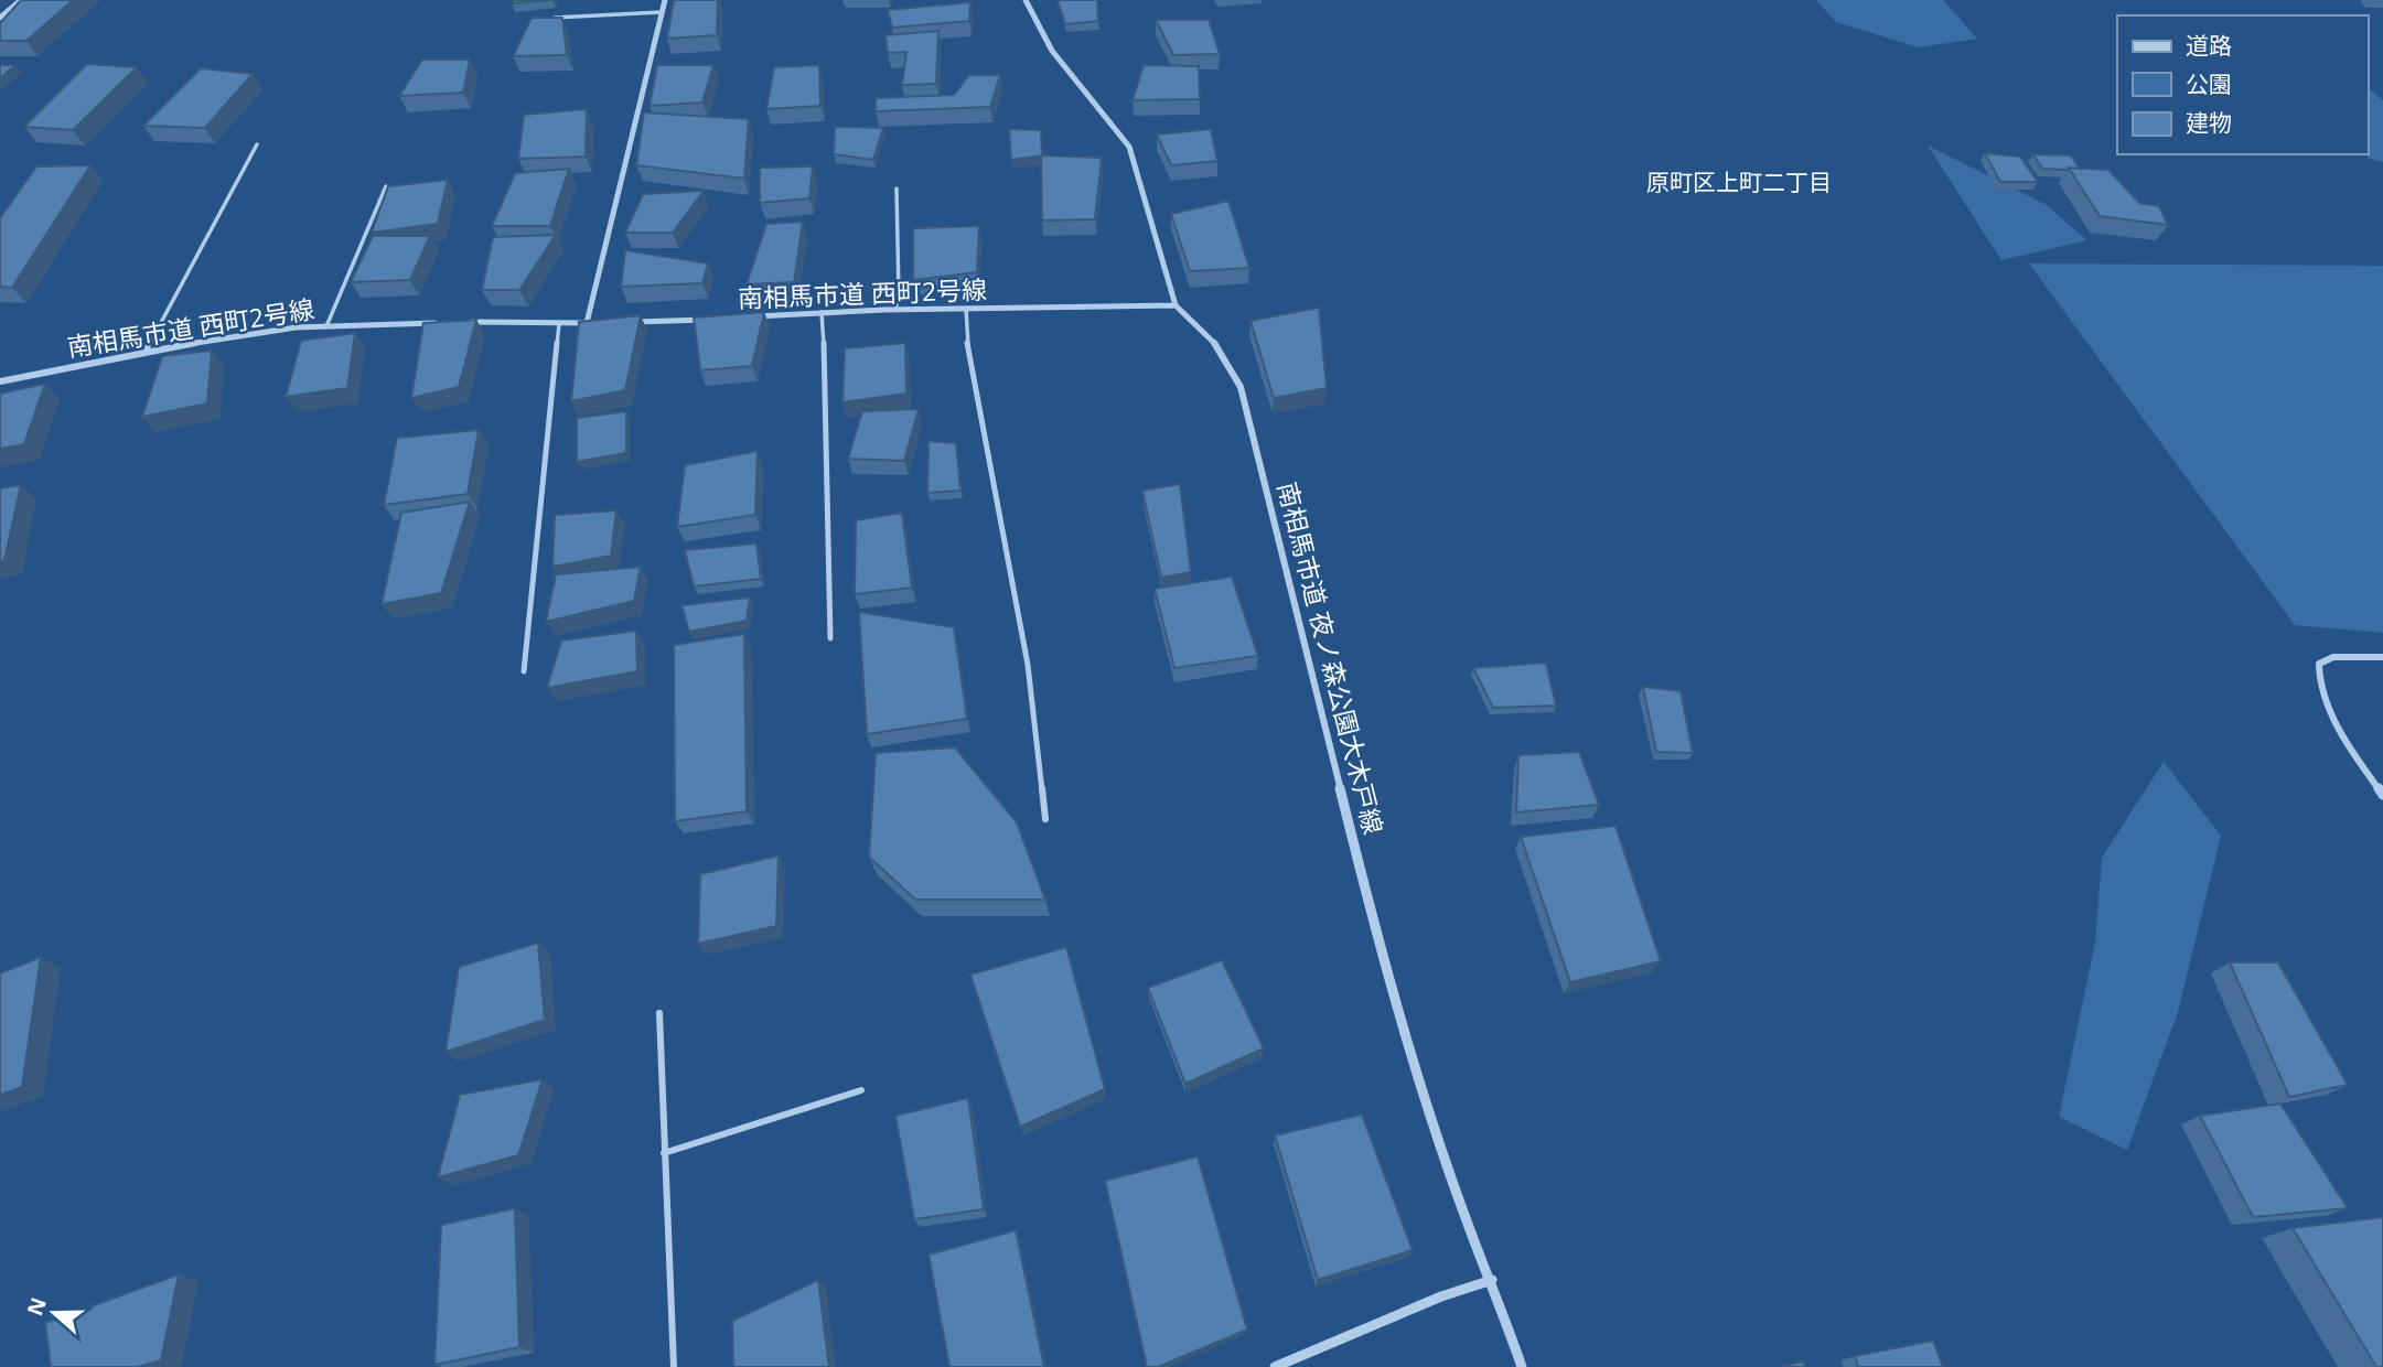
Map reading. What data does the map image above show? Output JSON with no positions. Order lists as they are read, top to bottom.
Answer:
{
  "streets": {
    "street": ["南相馬市道 西町2号線", "南相馬市道 夜ノ森公園大木戸線"]
  },
  "crossings": [
    ["南相馬市道 西町2号線", "南相馬市道 夜ノ森公園大木戸線"]
  ],
  "districts": ["原町区上町二丁目"],
  "legend": ["道路", "公園", "建物"],
  "north": "left"
}
